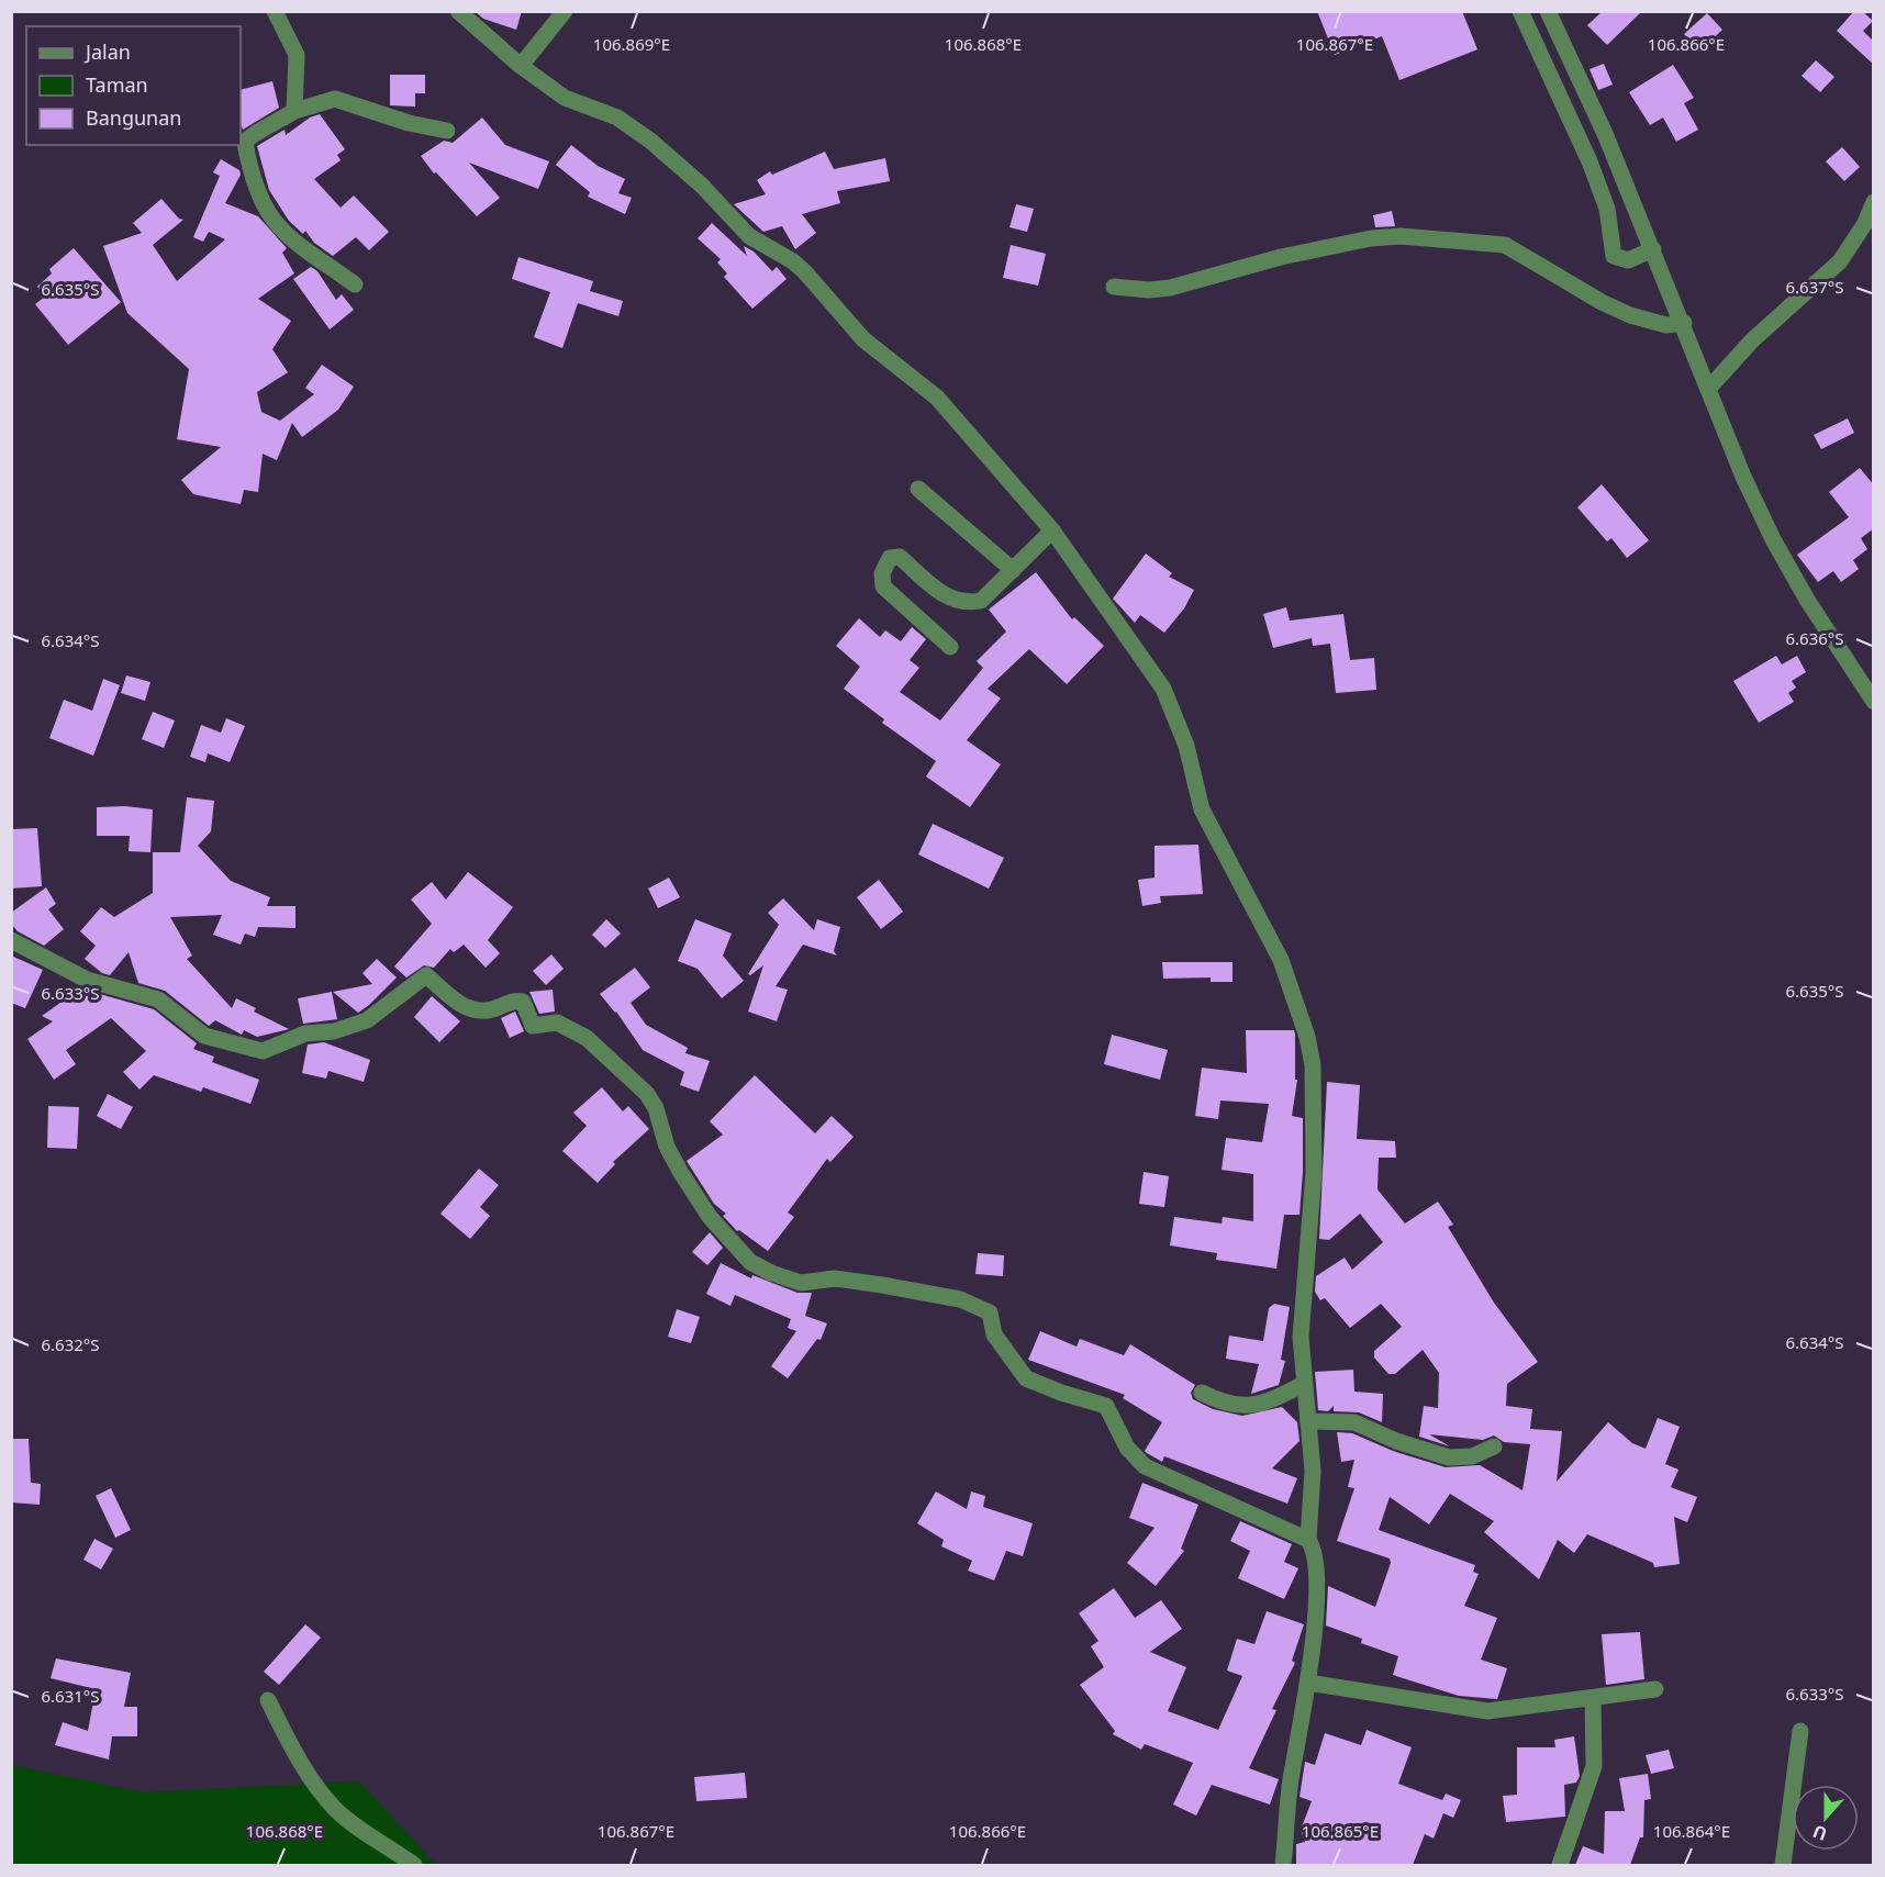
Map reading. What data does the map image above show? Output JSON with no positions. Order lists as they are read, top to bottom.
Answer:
{
  "legend": ["Jalan", "Taman", "Bangunan"],
  "north": "bottom",
  "coordinates": [
    "106.869°E",
    "106.868°E",
    "106.867°E",
    "106.866°E",
    "6.637°S",
    "6.635°S",
    "6.636°S",
    "6.634°S",
    "6.633°S",
    "6.632°S",
    "6.631°S",
    "106.865°E",
    "106.864°E"
  ]
}
